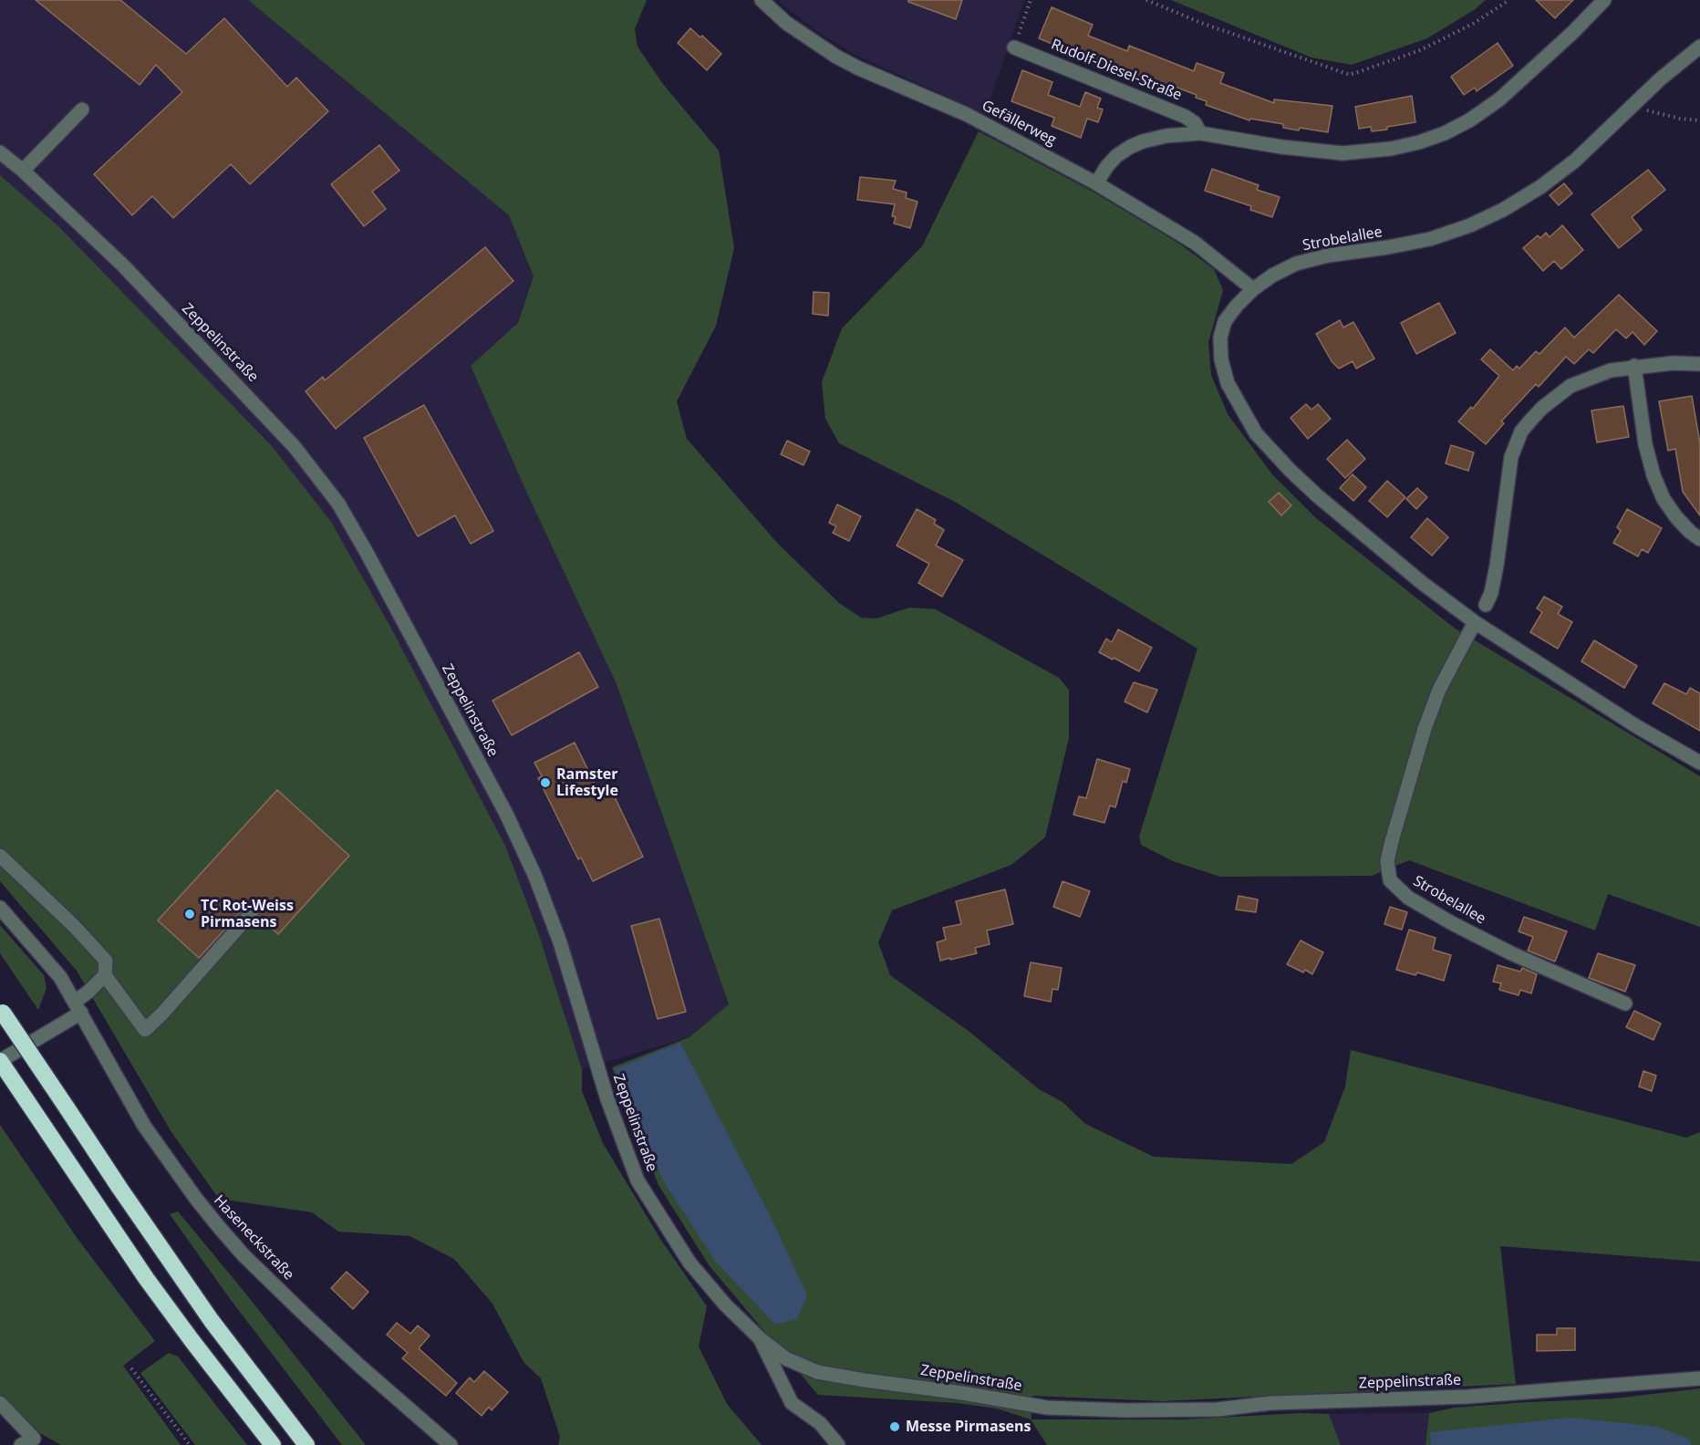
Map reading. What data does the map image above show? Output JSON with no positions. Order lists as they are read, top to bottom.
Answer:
{
  "streets": {
    "street": [
      "Rudolf-Diesel-Straße",
      "Gefällerweg",
      "Strobelallee",
      "Zeppelinstraße",
      "Haseneckstraße"
    ]
  },
  "crossings": [
    ["Gefällerweg", "Strobelallee"]
  ],
  "places": ["Ramster Lifestyle", "TC Rot-Weiss Pirmasens", "Messe Pirmasens"]
}
